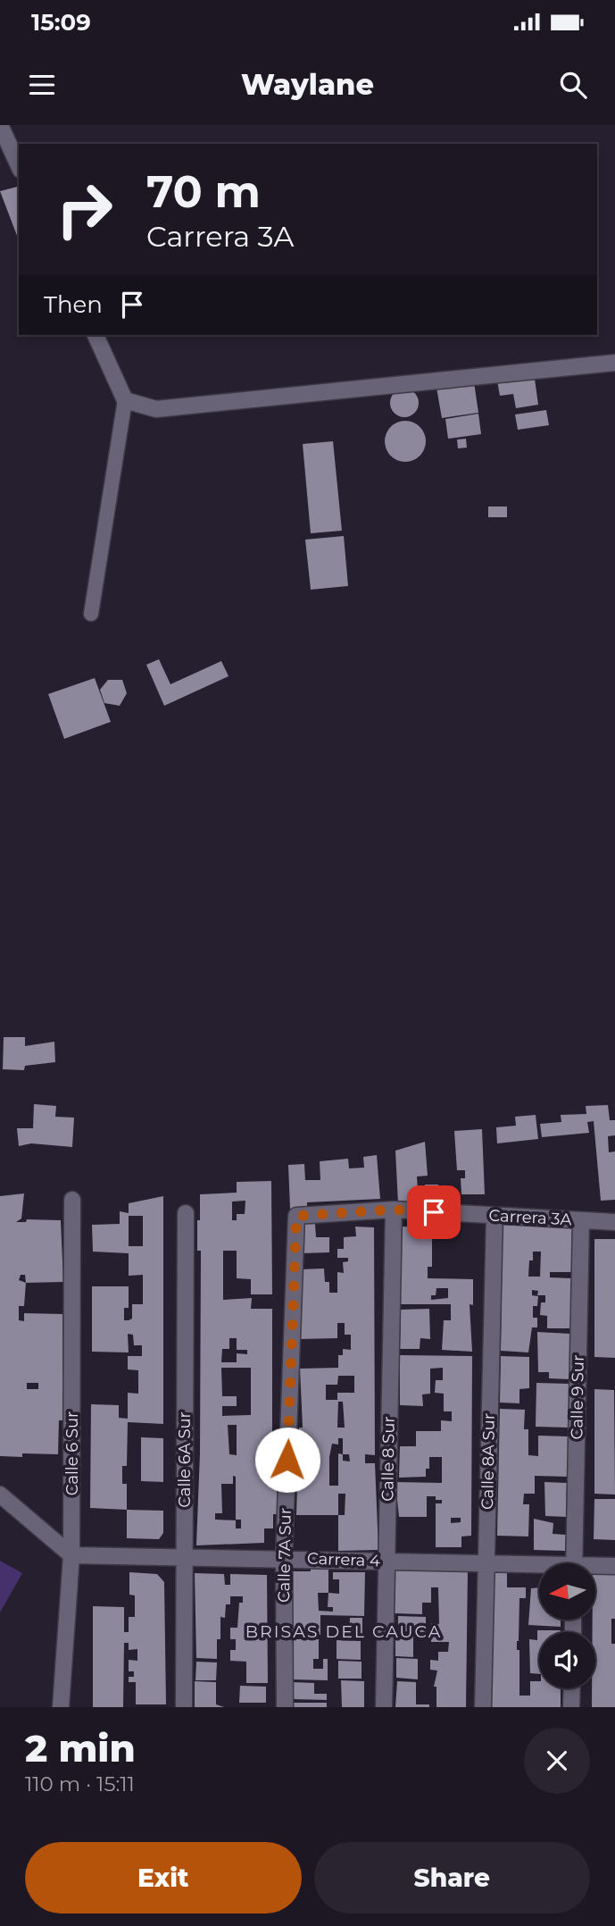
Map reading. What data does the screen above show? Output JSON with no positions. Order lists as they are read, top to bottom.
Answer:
{
  "streets": {
    "street": [
      "Carrera 3A",
      "Calle 9 Sur",
      "Calle 6 Sur",
      "Calle 8 Sur",
      "Calle 6A Sur",
      "Calle 8A Sur",
      "Calle 7A Sur",
      "Carrera 4"
    ]
  },
  "crossings": [
    ["Carrera 3A", "Calle 9 Sur"],
    ["Carrera 3A", "Calle 8 Sur"],
    ["Carrera 3A", "Calle 8A Sur"],
    ["Carrera 3A", "Calle 7A Sur"],
    ["Calle 6 Sur", "Carrera 4"],
    ["Calle 8 Sur", "Carrera 4"],
    ["Calle 6A Sur", "Carrera 4"],
    ["Calle 8A Sur", "Carrera 4"],
    ["Calle 7A Sur", "Carrera 4"]
  ],
  "districts": ["BRISAS DEL CAUCA"],
  "north": "left",
  "page": {
    "status": "15:09",
    "header": "Waylane",
    "turn": ["70 m", "Carrera 3A"],
    "then": "Then",
    "heading": ["2 min", "110 m · 15:11"],
    "buttons": ["Exit", "Share"]
  }
}
